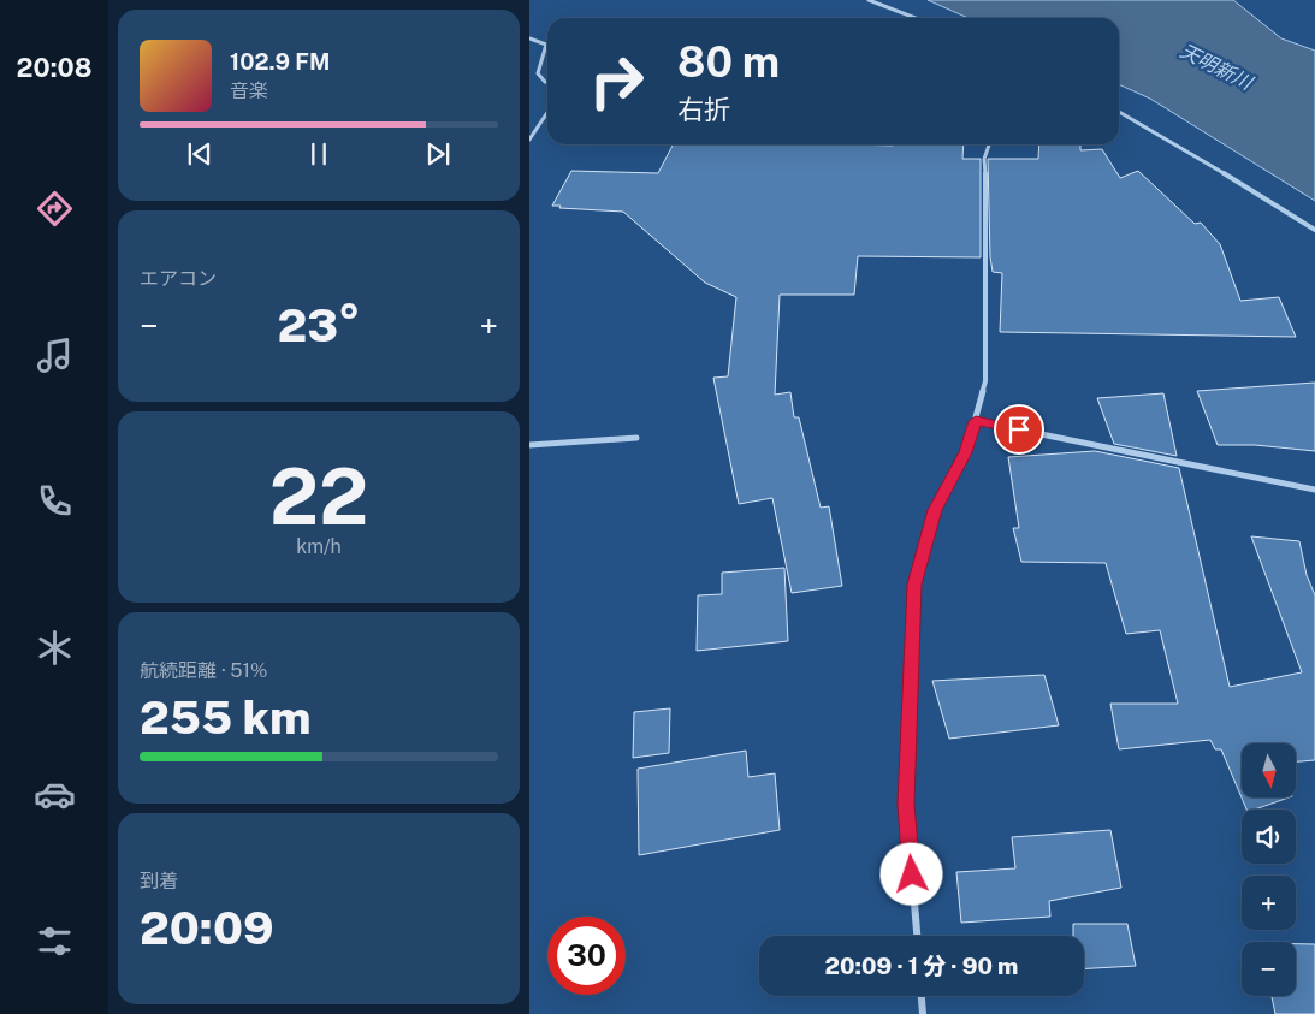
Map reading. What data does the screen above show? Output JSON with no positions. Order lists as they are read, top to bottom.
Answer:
{
  "water": ["天明新川"],
  "north": "bottom",
  "page": {
    "tabs": "20:08",
    "turn": ["80 m", "右折"],
    "song": ["102.9 FM", "音楽"],
    "tile": [
      "エアコン",
      ["22", "km/h"],
      ["航続距離 · 51%", "255 km"],
      ["到着", "20:09"]
    ],
    "heat": ["−", "23°", "+"],
    "map_buttons": ["+", "−"],
    "limit": "30",
    "trip": "20:09 · 1 分 · 90 m"
  }
}
